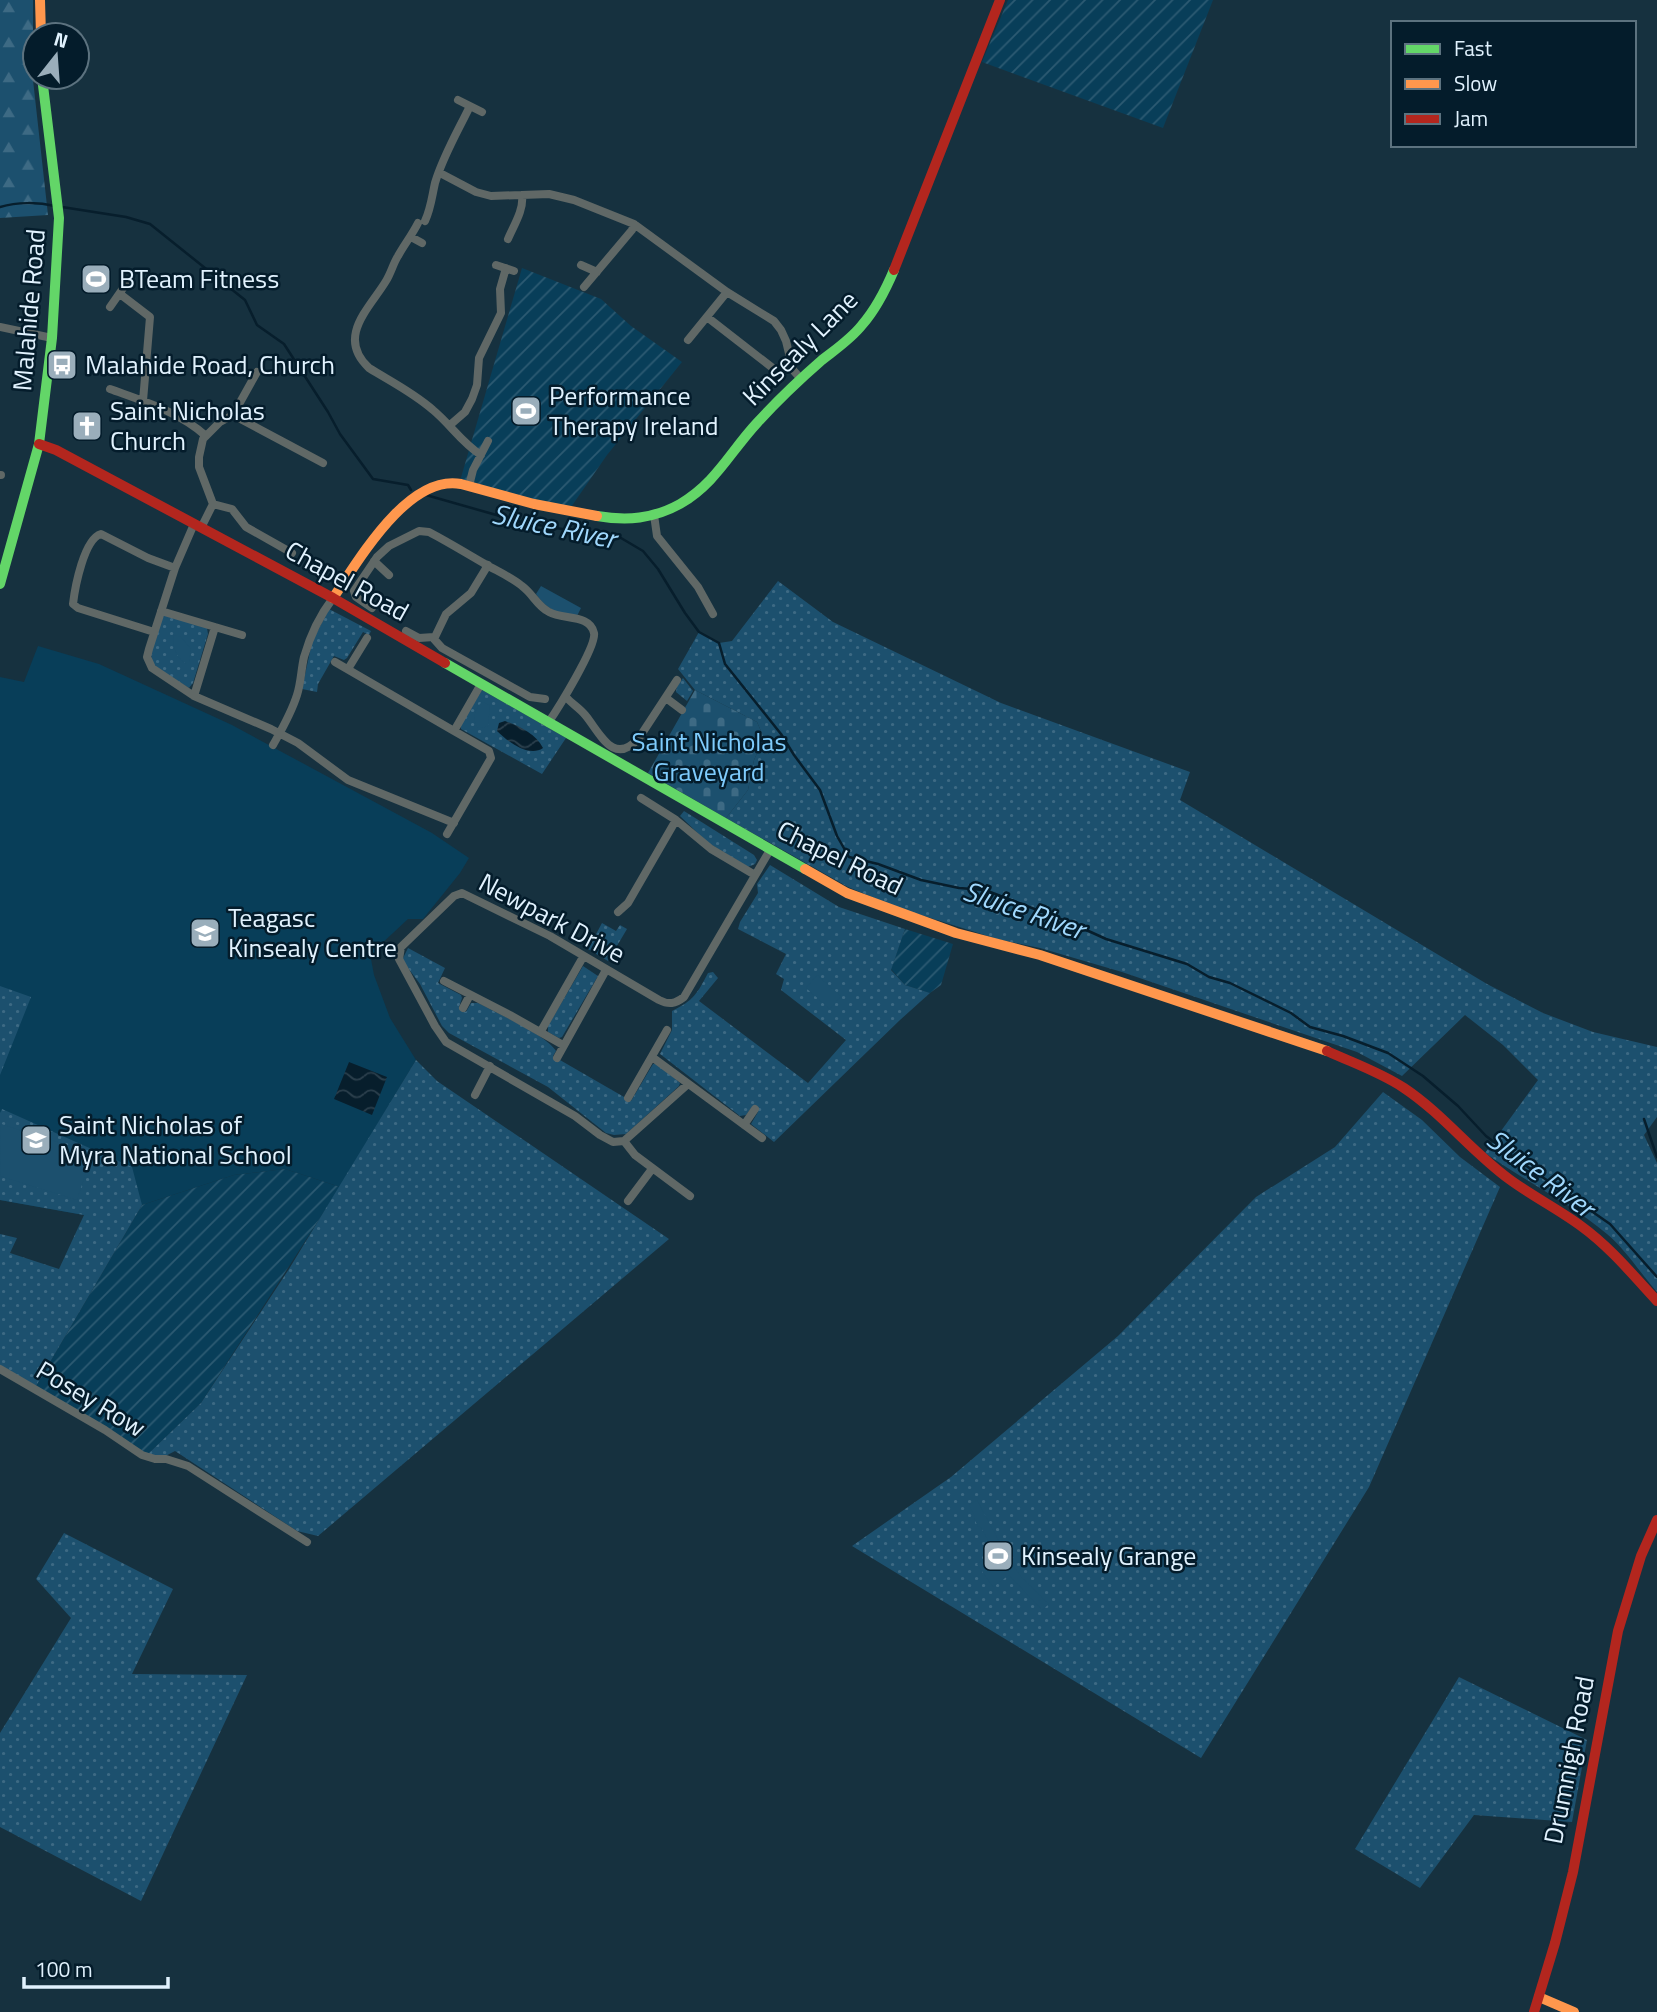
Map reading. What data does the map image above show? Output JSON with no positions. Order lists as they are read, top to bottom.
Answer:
{
  "streets": {
    "street": [
      "Malahide Road",
      "Kinsealy Lane",
      "Chapel Road",
      "Newpark Drive",
      "Posey Row",
      "Drumnigh Road"
    ]
  },
  "crossings": [
    ["Malahide Road", "Chapel Road"],
    ["Kinsealy Lane", "Chapel Road"],
    ["Chapel Road", "Newpark Drive"]
  ],
  "water": ["Sluice River"],
  "parks": ["Saint Nicholas Graveyard"],
  "places": {
    "sports": ["BTeam Fitness", "Performance Therapy Ireland", "Kinsealy Grange"],
    "bus stop": ["Malahide Road, Church"],
    "church": ["Saint Nicholas Church"],
    "school or university": ["Teagasc Kinsealy Centre", "Saint Nicholas of Myra National School"]
  },
  "legend": ["Fast", "Slow", "Jam"],
  "scale_bar": "100 m",
  "north": "top"
}
